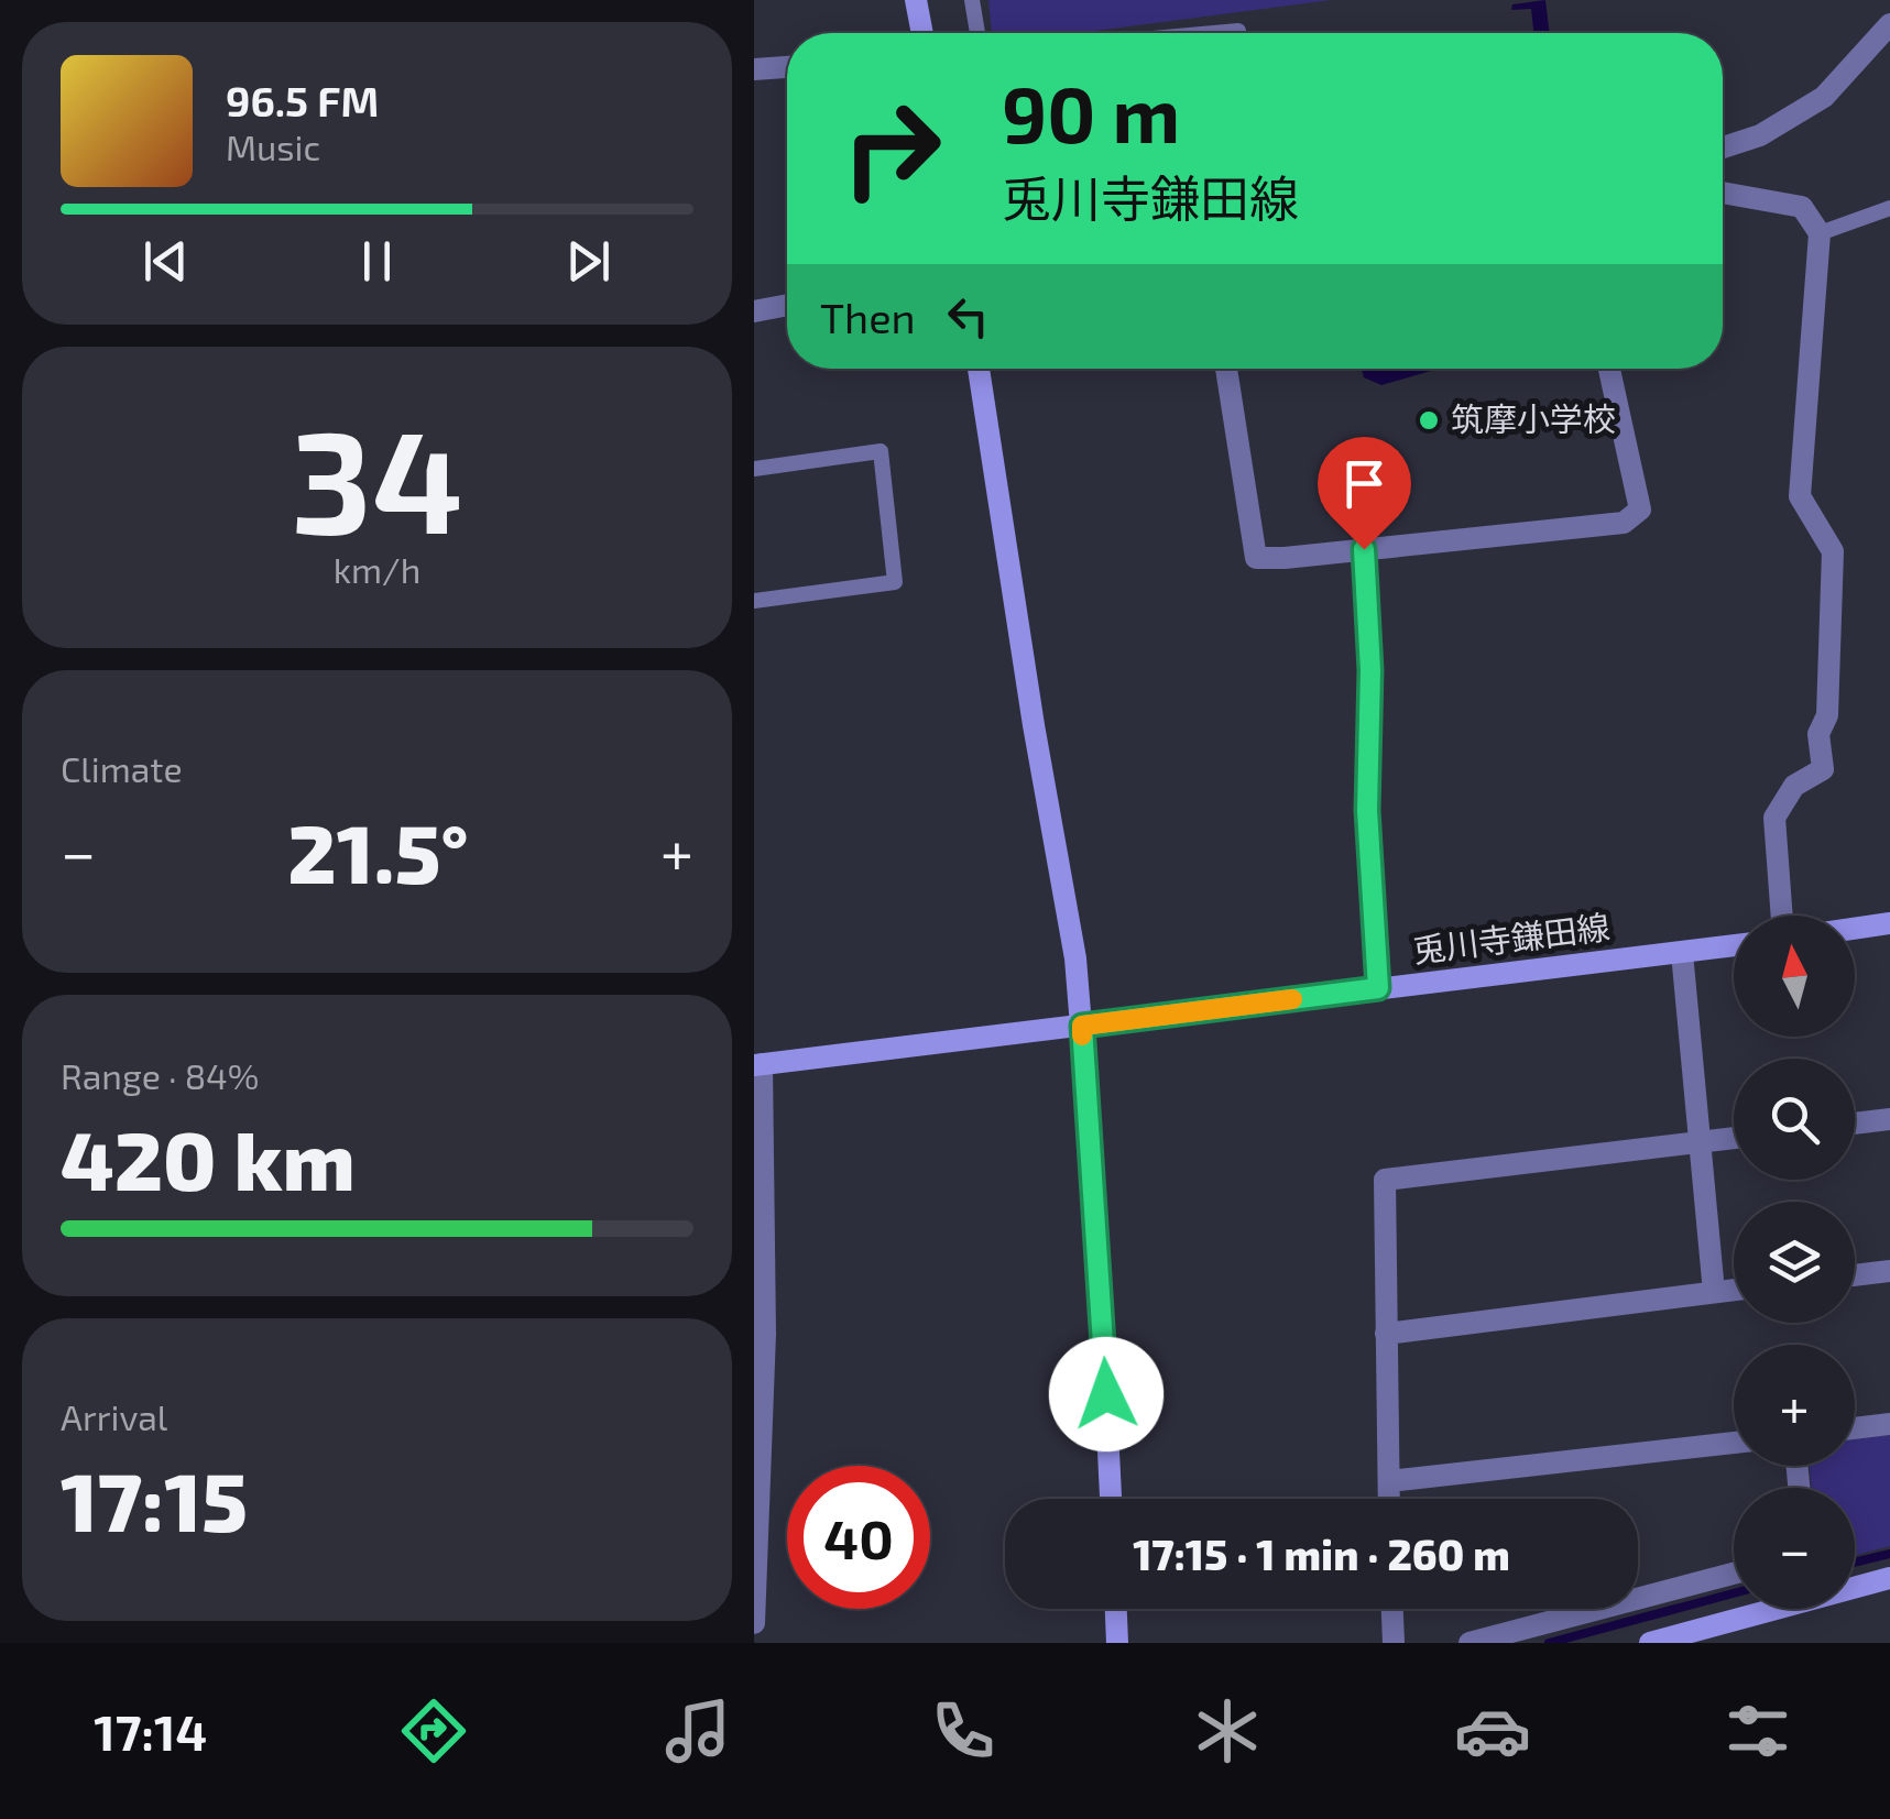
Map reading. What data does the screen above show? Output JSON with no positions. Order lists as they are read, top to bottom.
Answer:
{
  "streets": {
    "street": ["兎川寺鎌田線"]
  },
  "places": ["筑摩小学校"],
  "north": "top",
  "page": {
    "turn": ["90 m", "兎川寺鎌田線"],
    "song": ["96.5 FM", "Music"],
    "then": "Then",
    "tile": [
      ["34", "km/h"],
      "Climate",
      ["Range · 84%", "420 km"],
      ["Arrival", "17:15"]
    ],
    "heat": ["−", "21.5°", "+"],
    "map_buttons": ["+", "−"],
    "limit": "40",
    "trip": "17:15 · 1 min · 260 m",
    "tabs": "17:14"
  }
}
